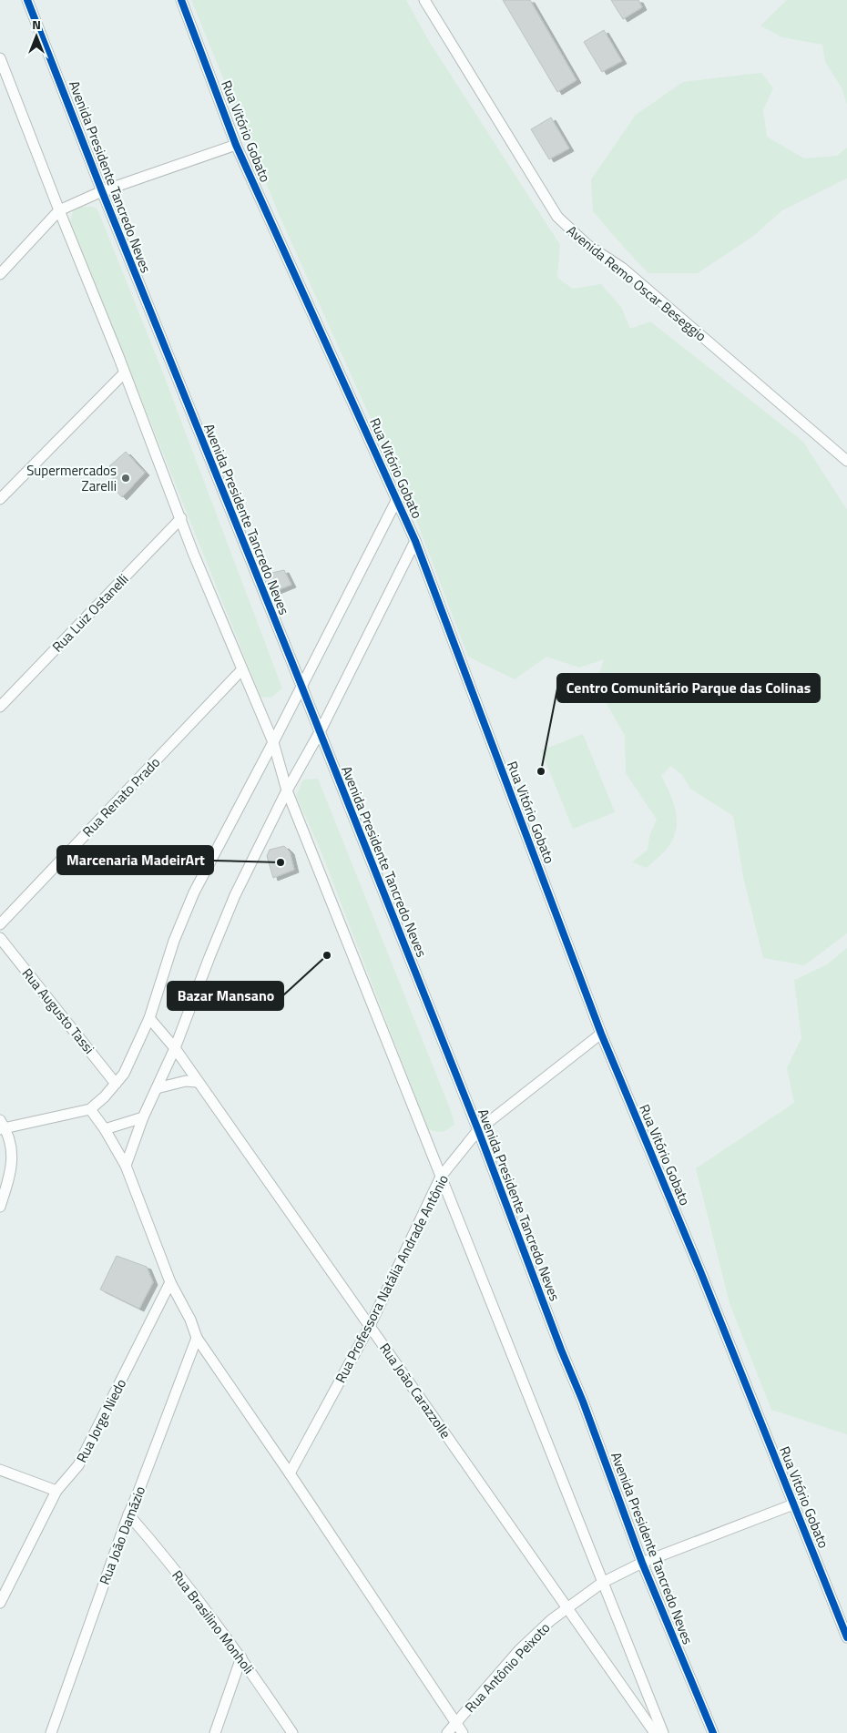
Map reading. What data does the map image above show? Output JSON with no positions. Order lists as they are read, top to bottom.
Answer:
{
  "streets": {
    "street": [
      "Rua Vitório Gobato",
      "Avenida Presidente Tancredo Neves",
      "Avenida Remo Oscar Beseggio",
      "Rua Luiz Ostanelli",
      "Rua Renato Prado",
      "Rua Augusto Tassi",
      "Rua Professora Natália Andrade Antônio",
      "Rua João Carazzolle",
      "Rua Jorge Niedo",
      "Rua João Damázio",
      "Rua Brasilino Monholi",
      "Rua Antônio Peixoto"
    ]
  },
  "crossings": [
    ["Rua Vitório Gobato", "Rua Professora Natália Andrade Antônio"],
    ["Rua Vitório Gobato", "Rua Antônio Peixoto"],
    ["Avenida Presidente Tancredo Neves", "Rua Professora Natália Andrade Antônio"],
    ["Avenida Presidente Tancredo Neves", "Rua Antônio Peixoto"],
    ["Rua Professora Natália Andrade Antônio", "Rua João Carazzolle"],
    ["Rua João Carazzolle", "Rua Antônio Peixoto"],
    ["Rua João Damázio", "Rua Brasilino Monholi"]
  ],
  "places": [
    "Supermercados Zarelli",
    "Centro Comunitário Parque das Colinas",
    "Marcenaria MadeirArt",
    "Bazar Mansano"
  ],
  "north": "top"
}
